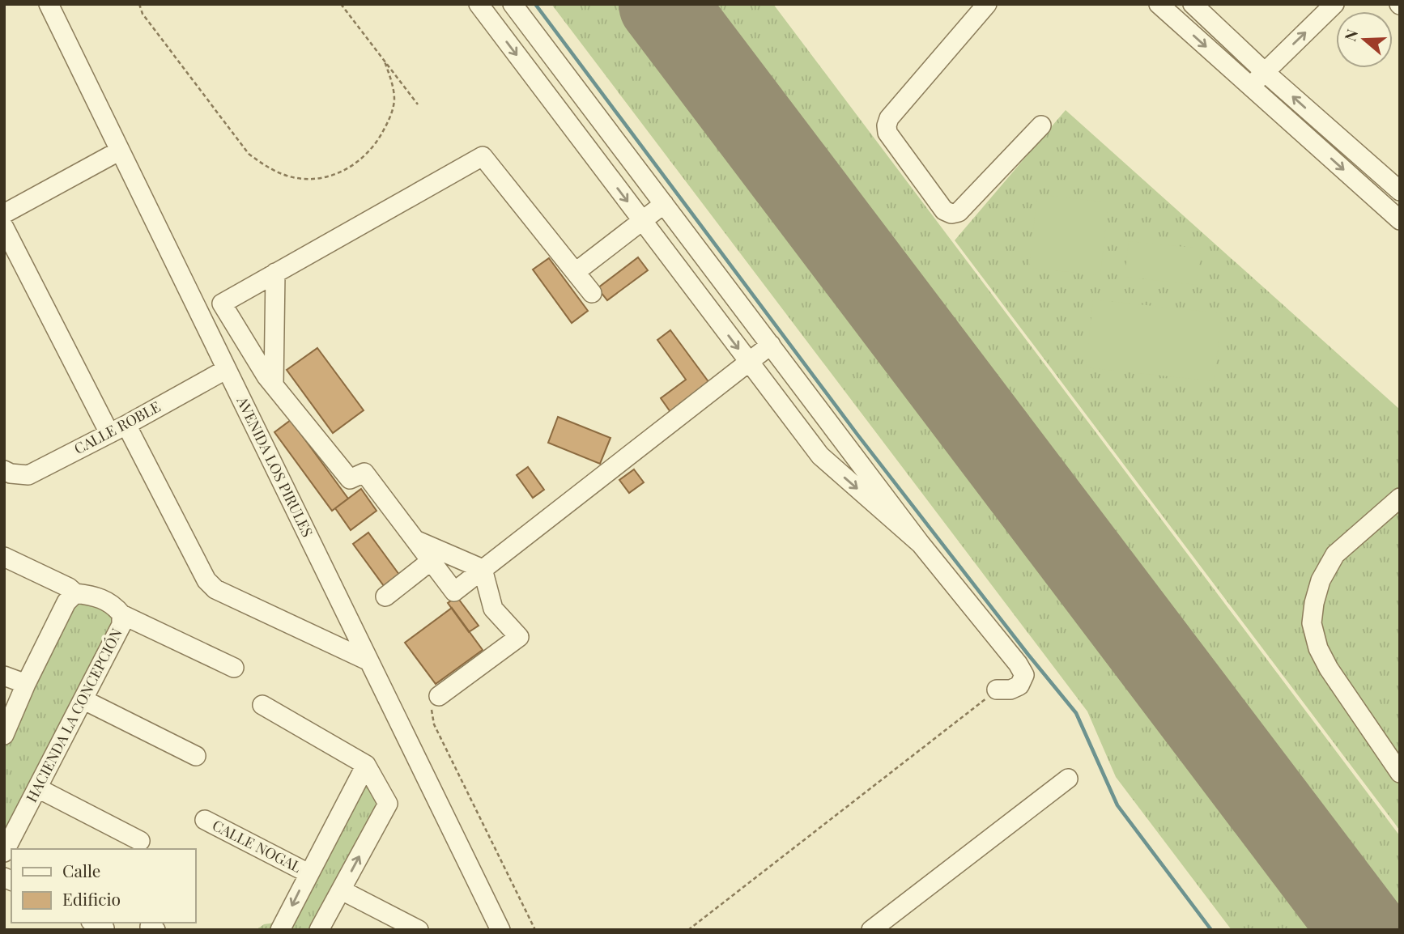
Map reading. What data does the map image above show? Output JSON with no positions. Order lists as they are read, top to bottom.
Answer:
{
  "streets": {
    "street": [
      "CALLE ROBLE",
      "AVENIDA LOS PIRULES",
      "HACIENDA LA CONCEPCIÓN",
      "CALLE NOGAL"
    ]
  },
  "crossings": [
    ["CALLE ROBLE", "AVENIDA LOS PIRULES"]
  ],
  "legend": ["Calle", "Edificio"],
  "north": "left"
}
